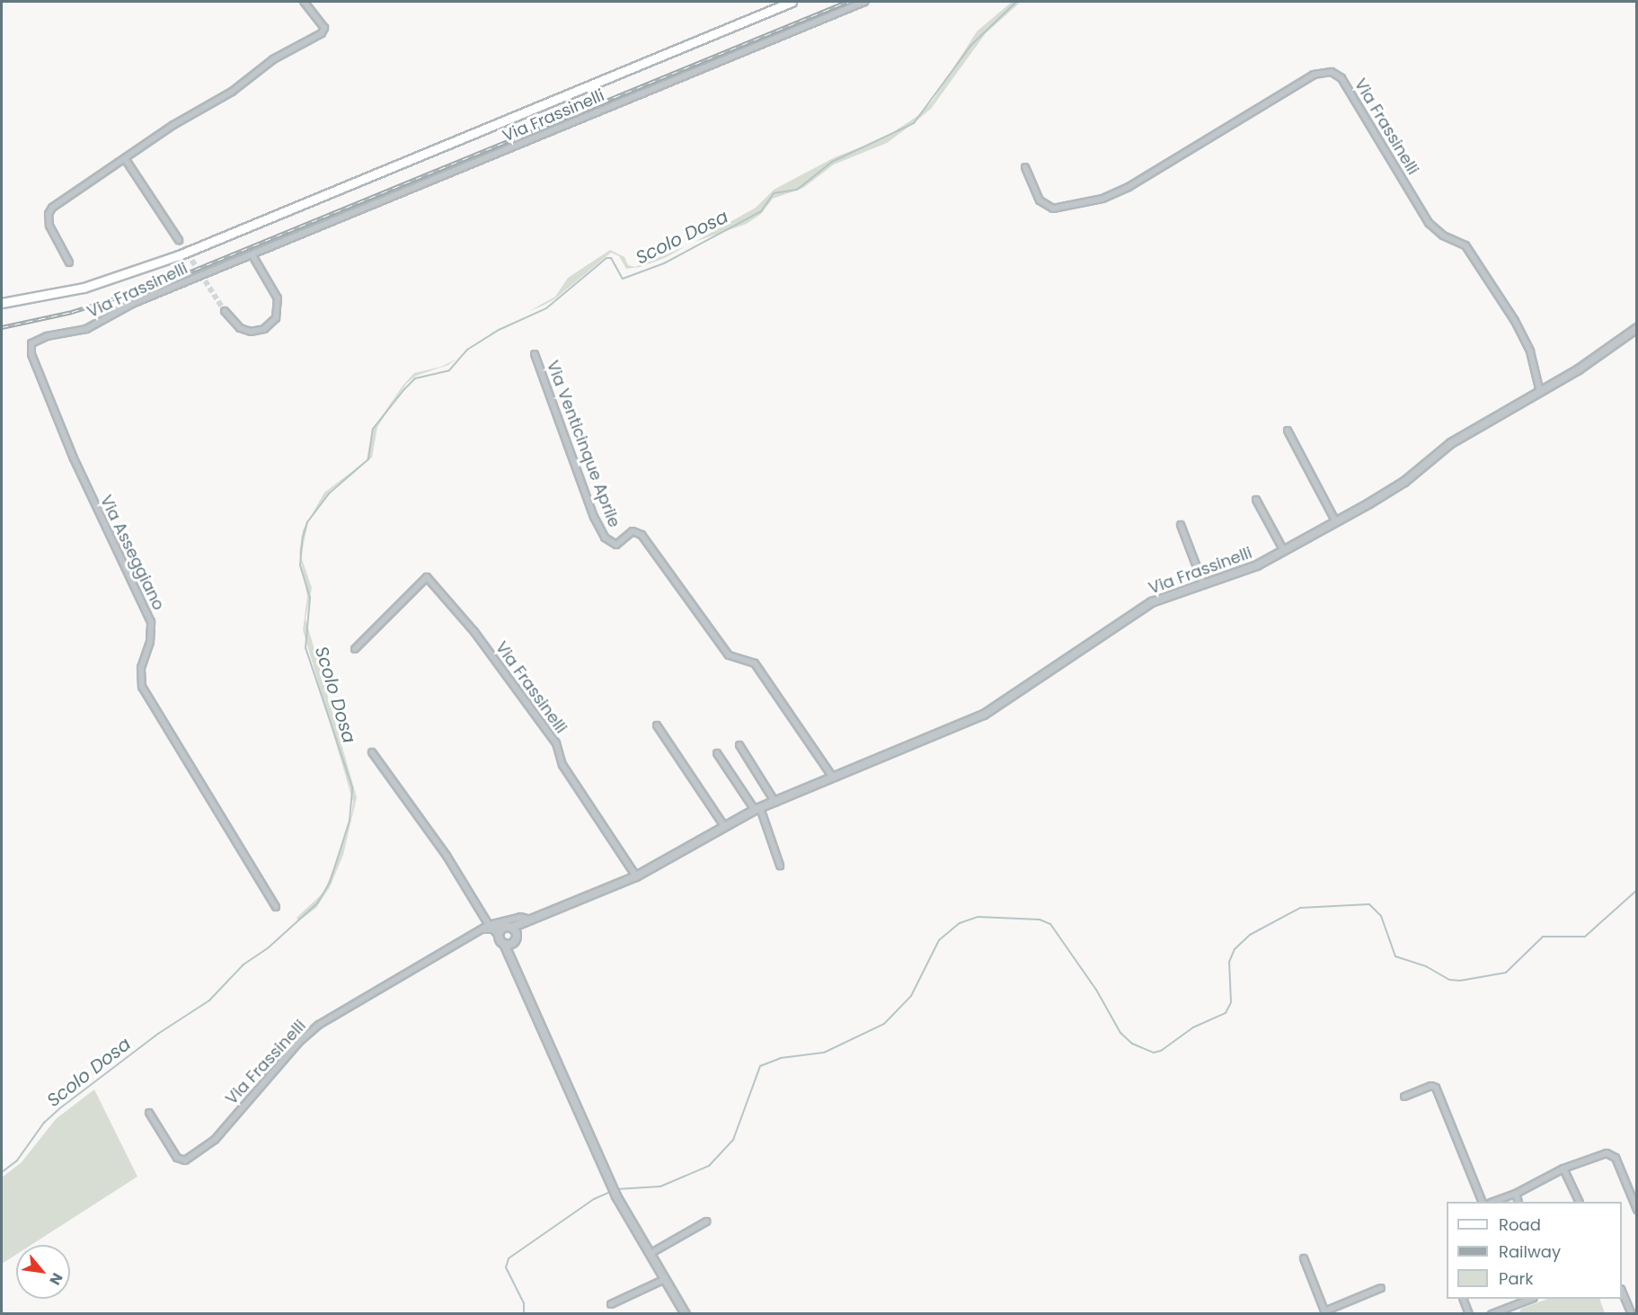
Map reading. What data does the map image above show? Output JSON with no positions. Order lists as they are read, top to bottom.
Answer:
{
  "streets": {
    "street": ["Via Frassinelli", "Via Venticinque Aprile", "Via Asseggiano"]
  },
  "crossings": [
    ["Via Frassinelli", "Via Venticinque Aprile"],
    ["Via Frassinelli", "Via Asseggiano"]
  ],
  "water": ["Scolo Dosa"],
  "legend": ["Road", "Railway", "Park"],
  "north": "bottom right"
}
